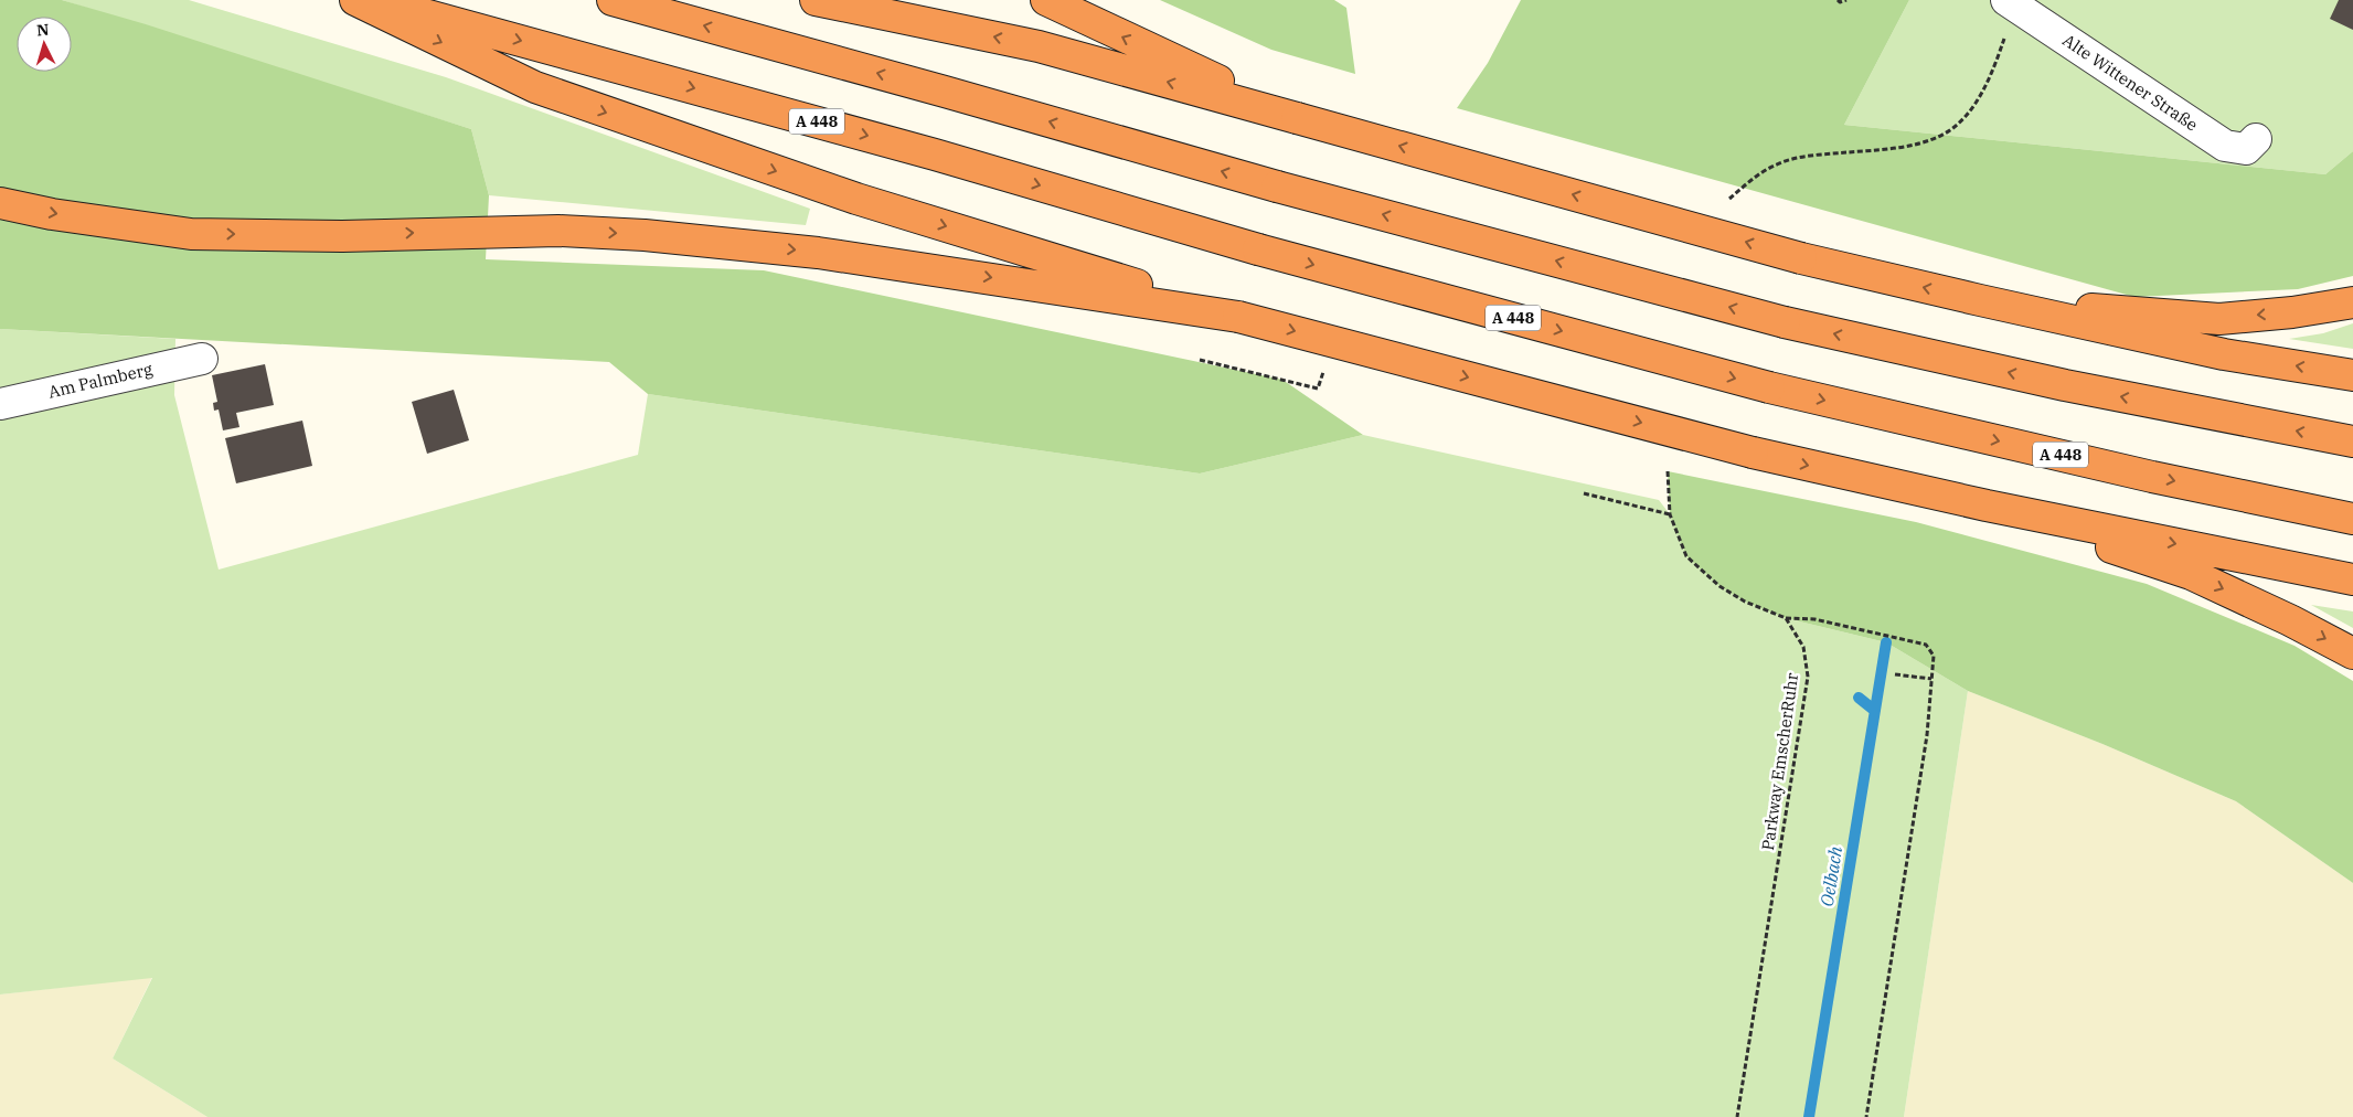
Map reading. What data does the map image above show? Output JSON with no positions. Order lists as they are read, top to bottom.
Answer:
{
  "streets": {
    "highway": ["A 448"],
    "lane": ["Alte Wittener Straße", "Am Palmberg"],
    "path": ["Parkway EmscherRuhr"]
  },
  "water": ["Oelbach"],
  "north": "top"
}
